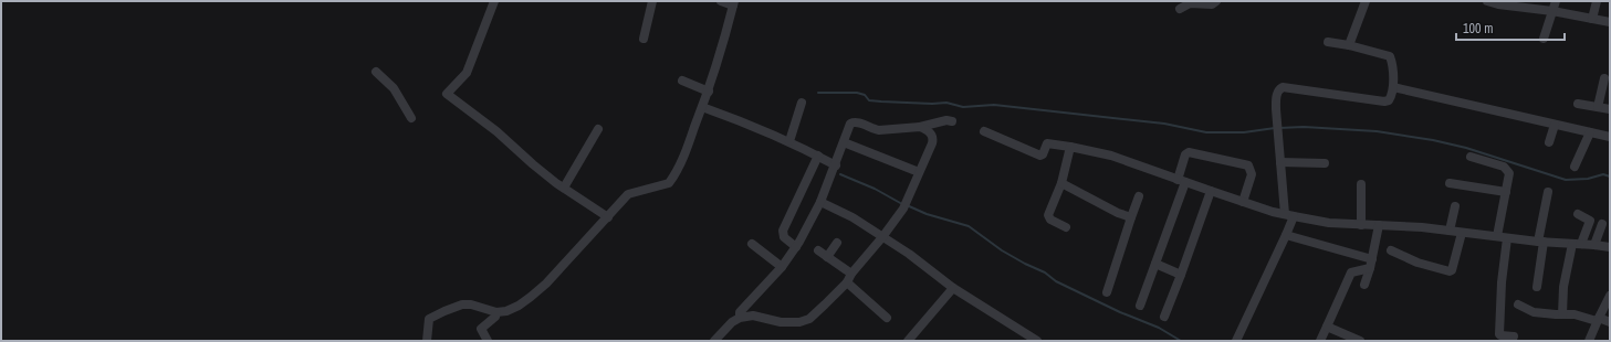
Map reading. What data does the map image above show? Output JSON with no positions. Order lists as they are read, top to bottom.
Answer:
{
  "scale_bar": "100 m"
}
